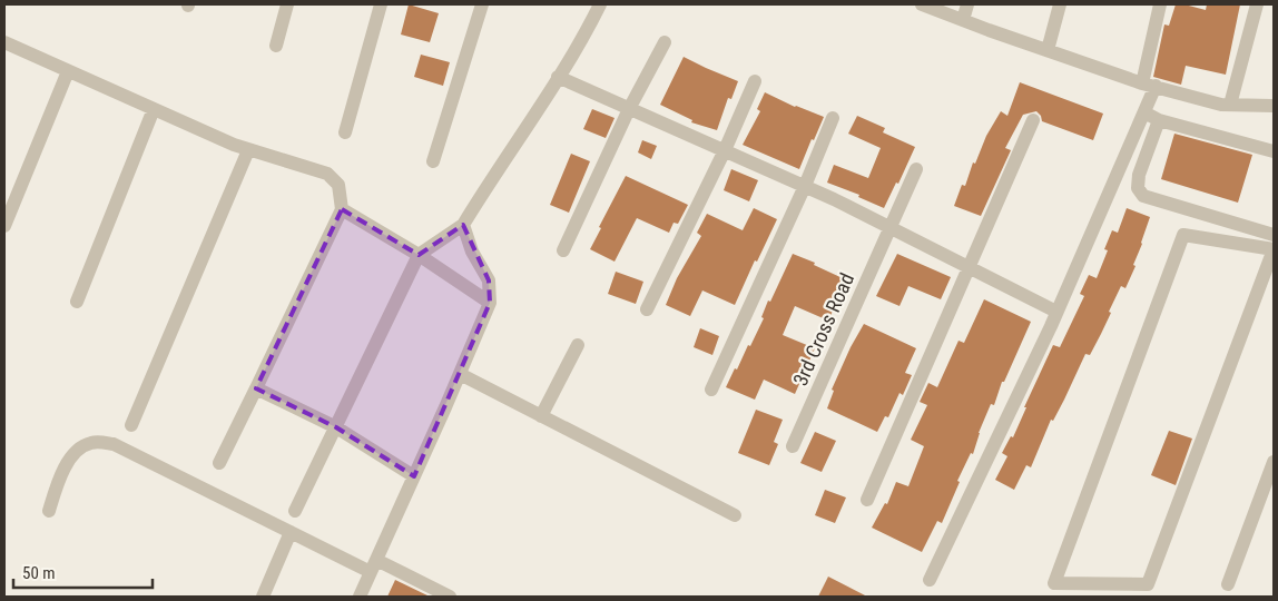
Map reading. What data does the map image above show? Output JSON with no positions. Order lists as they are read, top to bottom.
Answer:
{
  "streets": {
    "street": ["3rd Cross Road"]
  },
  "scale_bar": "50 m"
}
